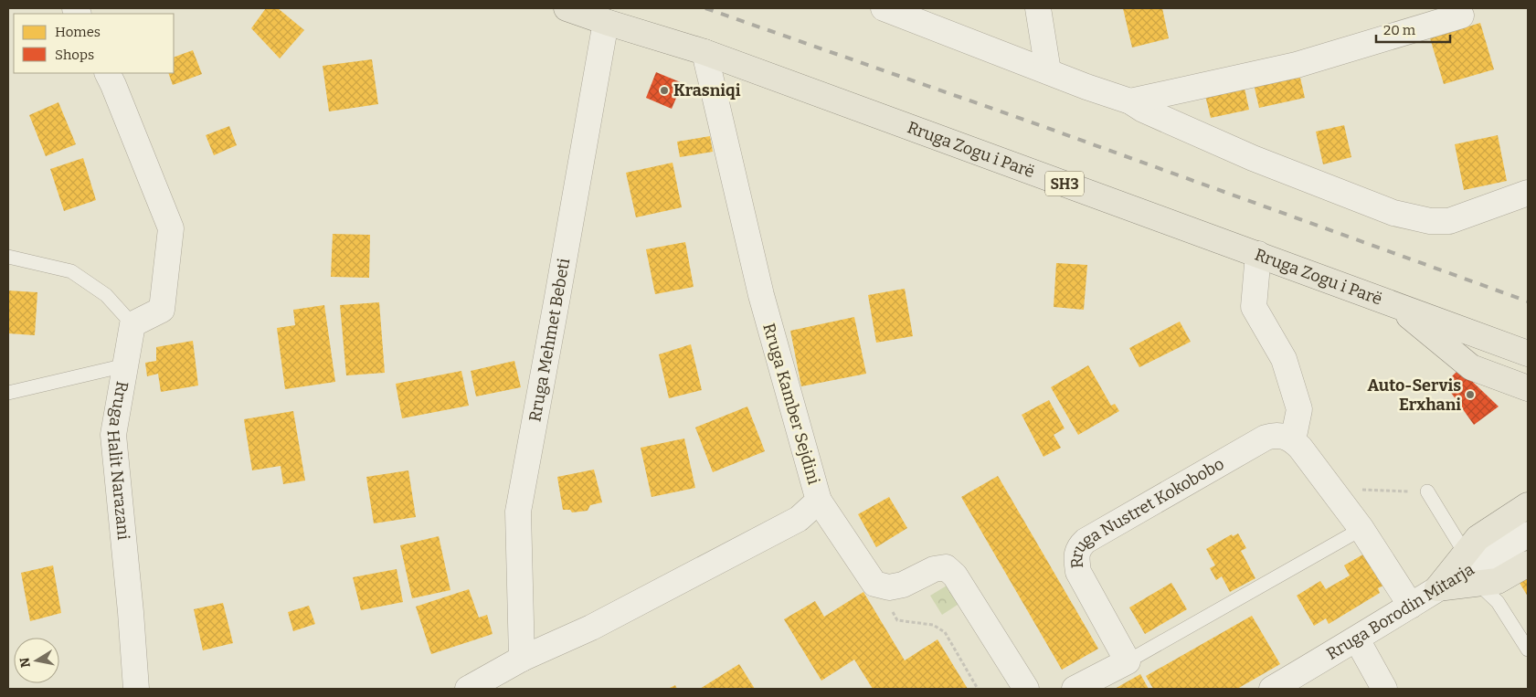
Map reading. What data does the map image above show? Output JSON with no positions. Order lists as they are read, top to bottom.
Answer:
{
  "streets": {
    "main road": ["Rruga Zogu i Parë", "SH3"],
    "street": [
      "Rruga Mehmet Bebeti",
      "Rruga Kamber Sejdini",
      "Rruga Halit Narazani",
      "Rruga Nustret Kokobobo",
      "Rruga Borodin Mitarja"
    ]
  },
  "crossings": [
    ["Rruga Zogu i Parë", "Rruga Mehmet Bebeti"],
    ["Rruga Zogu i Parë", "Rruga Kamber Sejdini"],
    ["Rruga Mehmet Bebeti", "Rruga Kamber Sejdini"]
  ],
  "places": ["Krasniqi", "Auto-Servis Erxhani"],
  "legend": ["Homes", "Shops"],
  "scale_bar": "20 m",
  "north": "left"
}
